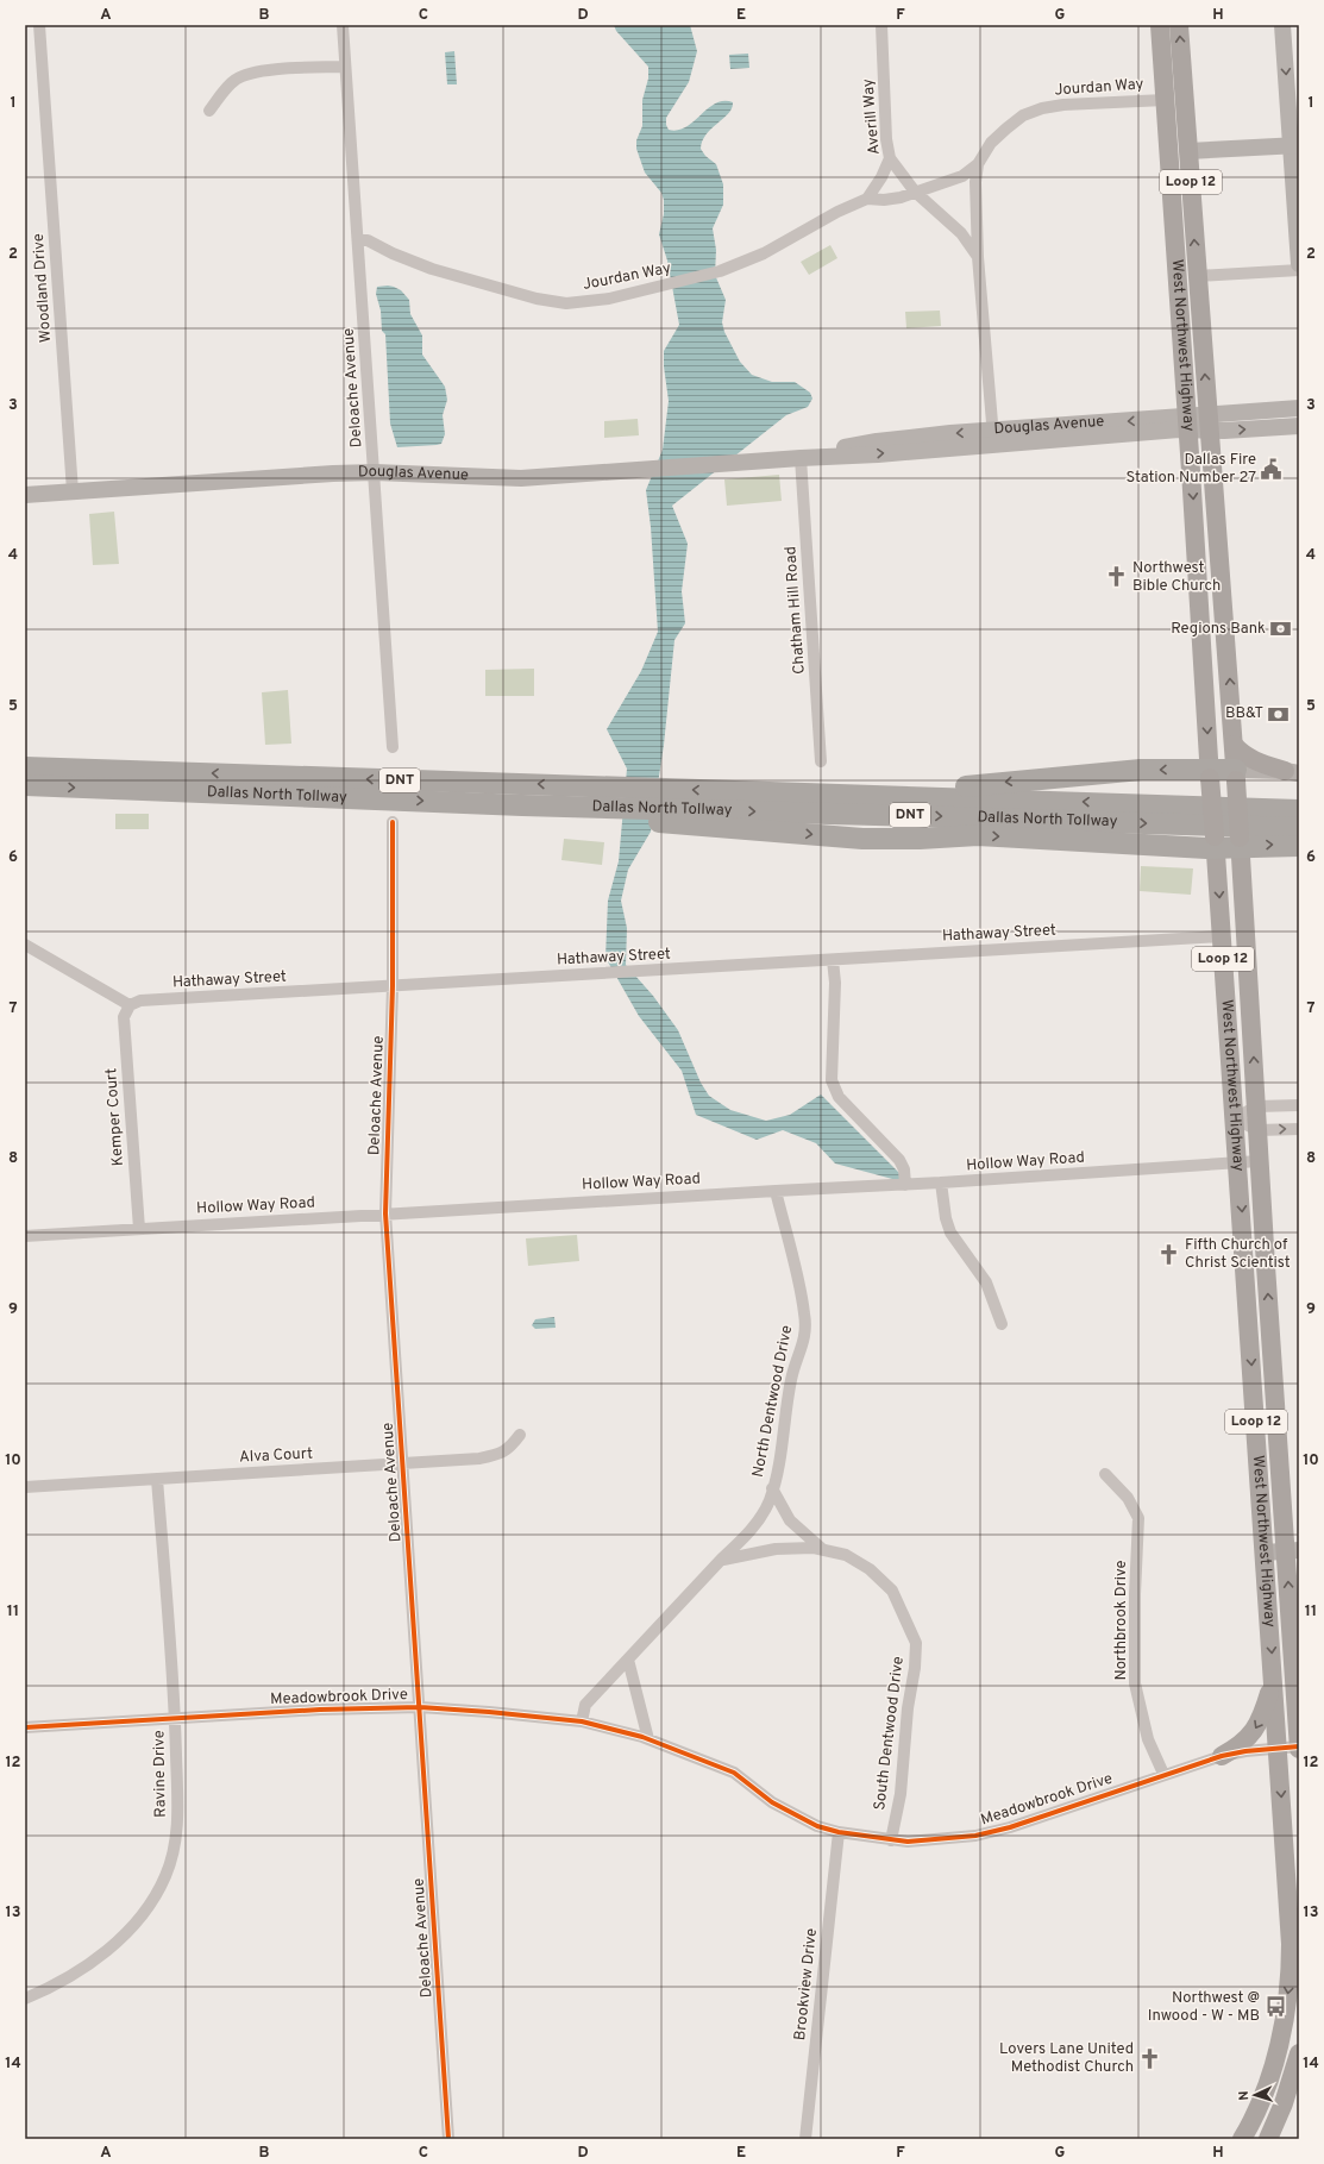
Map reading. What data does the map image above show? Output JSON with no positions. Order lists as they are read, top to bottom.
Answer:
{
  "streets": {
    "highway": ["DNT", "Dallas North Tollway"],
    "main road": ["Loop 12", "West Northwest Highway"],
    "street": [
      "Jourdan Way",
      "Averill Way",
      "Woodland Drive",
      "Deloache Avenue",
      "Douglas Avenue",
      "Chatham Hill Road",
      "Hathaway Street",
      "Kemper Court",
      "Hollow Way Road",
      "North Dentwood Drive",
      "Alva Court",
      "Northbrook Drive",
      "Meadowbrook Drive",
      "South Dentwood Drive",
      "Ravine Drive",
      "Brookview Drive"
    ]
  },
  "crossings": [
    ["Jourdan Way", "Averill Way"],
    ["Jourdan Way", "West Northwest Highway"],
    ["Jourdan Way", "Deloache Avenue"],
    ["Woodland Drive", "Douglas Avenue"],
    ["West Northwest Highway", "Douglas Avenue"],
    ["West Northwest Highway", "Hathaway Street"],
    ["West Northwest Highway", "Hollow Way Road"],
    ["West Northwest Highway", "Meadowbrook Drive"],
    ["Deloache Avenue", "Douglas Avenue"],
    ["Deloache Avenue", "Hathaway Street"],
    ["Deloache Avenue", "Hollow Way Road"],
    ["Deloache Avenue", "Alva Court"],
    ["Deloache Avenue", "Meadowbrook Drive"],
    ["Douglas Avenue", "Chatham Hill Road"],
    ["Hathaway Street", "Kemper Court"],
    ["Kemper Court", "Hollow Way Road"],
    ["Hollow Way Road", "North Dentwood Drive"],
    ["North Dentwood Drive", "Meadowbrook Drive"],
    ["North Dentwood Drive", "South Dentwood Drive"],
    ["Alva Court", "Ravine Drive"],
    ["Northbrook Drive", "Meadowbrook Drive"],
    ["Meadowbrook Drive", "South Dentwood Drive"],
    ["Meadowbrook Drive", "Ravine Drive"],
    ["Meadowbrook Drive", "Brookview Drive"]
  ],
  "places": {
    "public building": ["Dallas Fire Station Number 27"],
    "church": ["Northwest Bible Church", "Fifth Church of Christ Scientist", "Lovers Lane United Methodist Church"],
    "bank": ["Regions Bank", "BB&T"],
    "bus stop": ["Northwest @ Inwood - W - MB"]
  },
  "north": "left",
  "grid": {
    "columns": [
      "A",
      "B",
      "C",
      "D",
      "E",
      "F",
      "G",
      "H"
    ],
    "rows": [
      "1",
      "2",
      "3",
      "4",
      "5",
      "6",
      "7",
      "8",
      "9",
      "10",
      "11",
      "12",
      "13",
      "14"
    ]
  }
}
